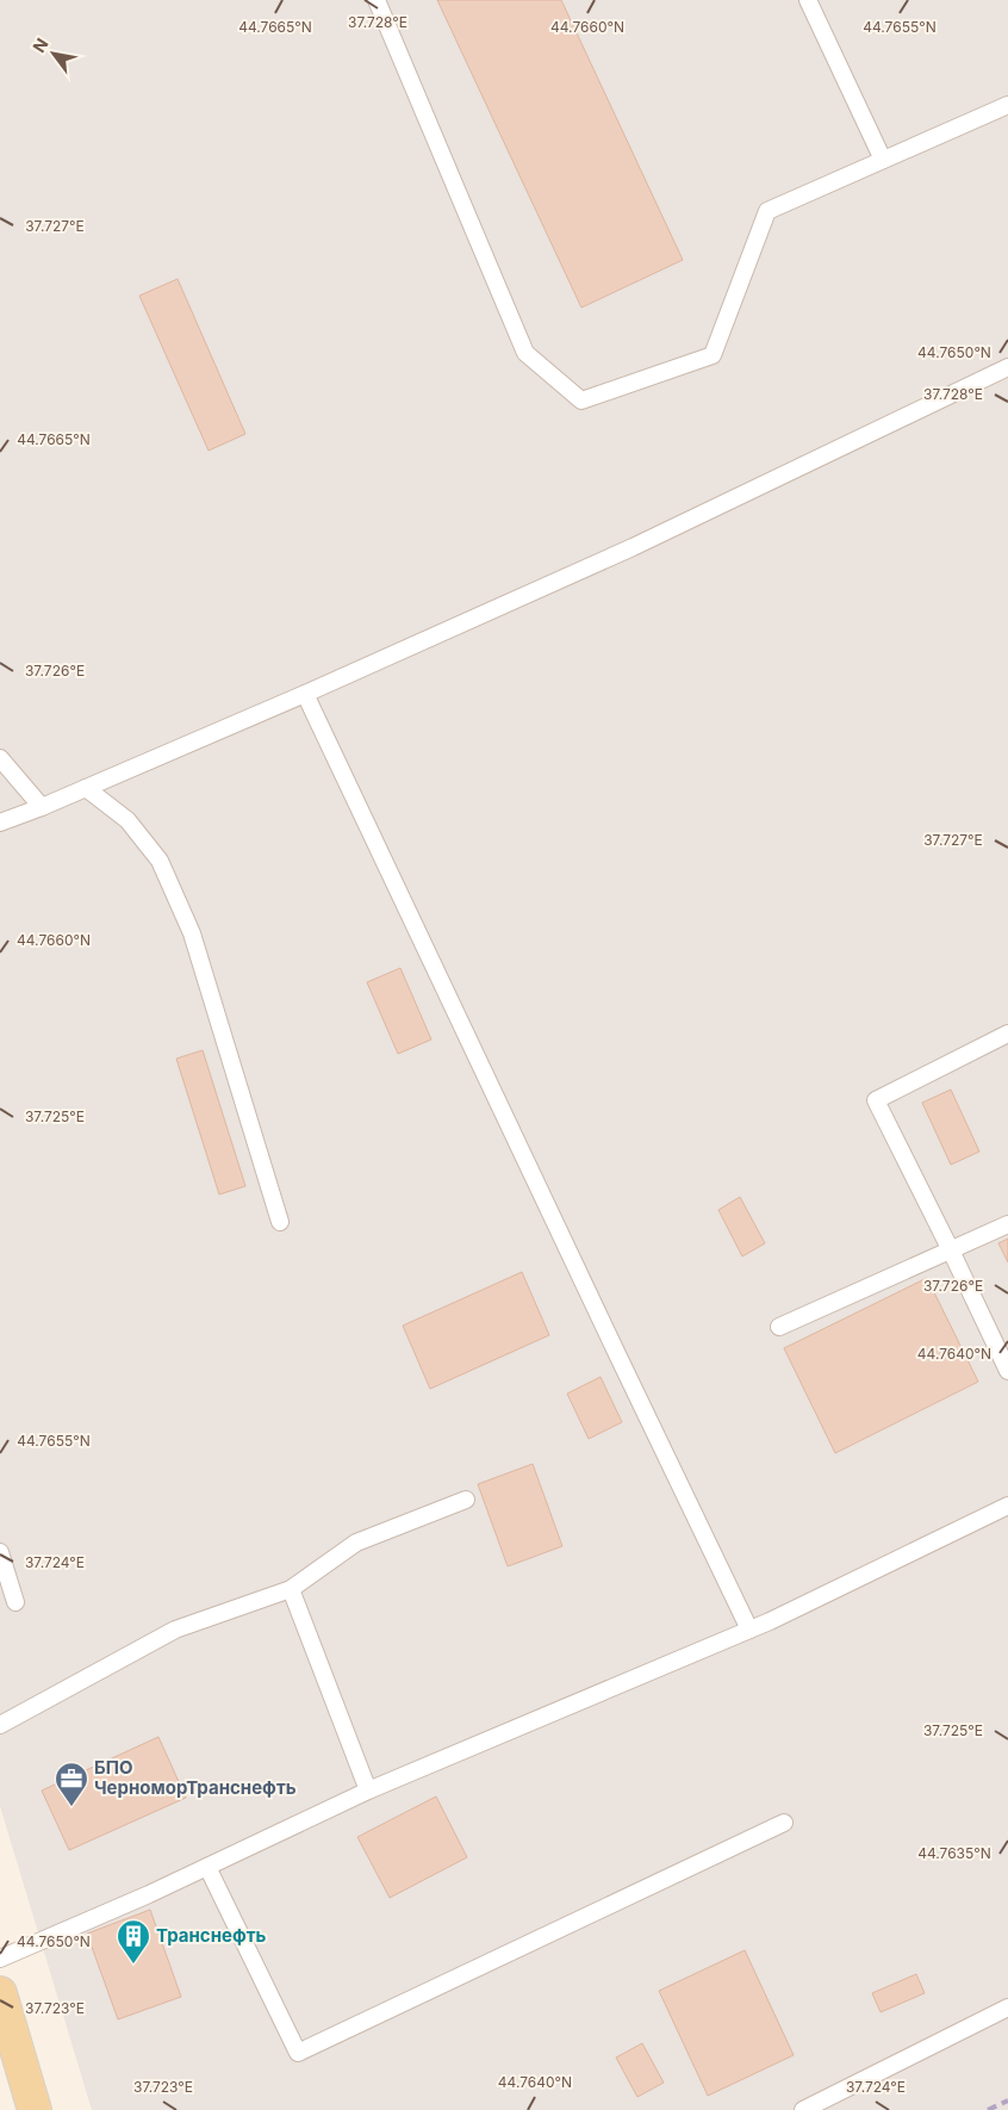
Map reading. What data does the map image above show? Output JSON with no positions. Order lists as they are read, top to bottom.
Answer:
{
  "places": {
    "office": ["БПО ЧерноморТранснефть"],
    "building": ["Транснефть"]
  },
  "north": "top left",
  "coordinates": [
    "37.728°E",
    "44.7665°N",
    "44.7660°N",
    "44.7655°N",
    "37.727°E",
    "44.7650°N",
    "37.726°E",
    "37.725°E",
    "44.7640°N",
    "37.724°E",
    "44.7635°N",
    "37.723°E"
  ]
}
